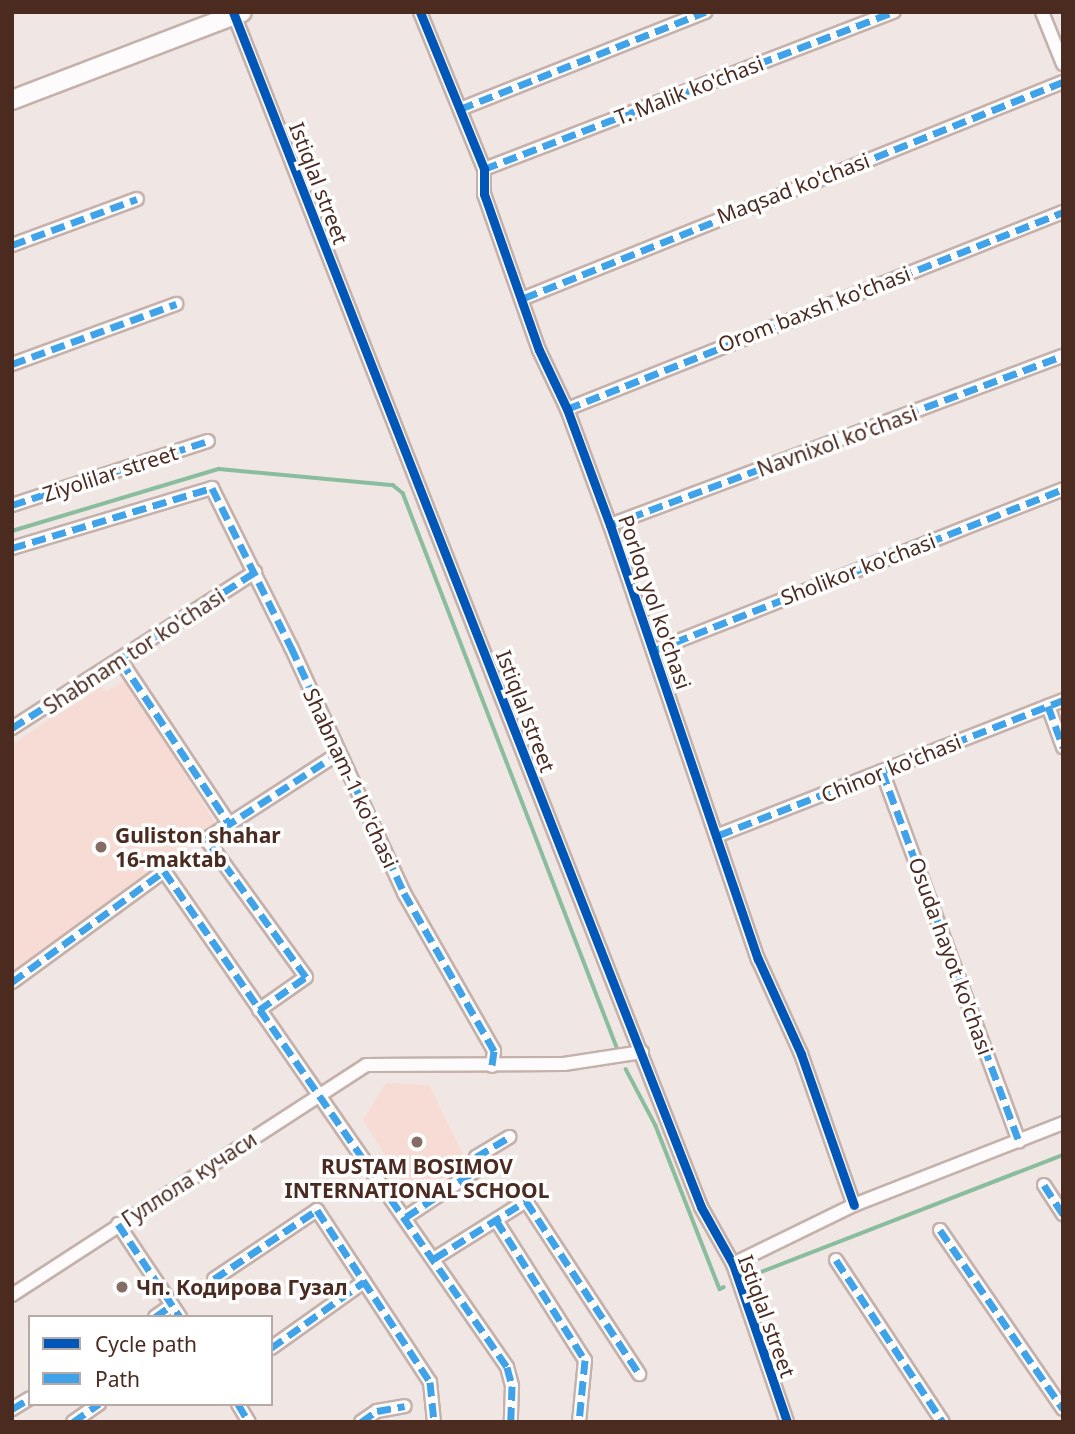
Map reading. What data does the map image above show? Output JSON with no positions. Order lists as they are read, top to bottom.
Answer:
{
  "streets": {
    "street": [
      "T. Malik ko'chasi",
      "Istiqlal street",
      "Maqsad ko'chasi",
      "Orom baxsh ko'chasi",
      "Navnixol ko'chasi",
      "Ziyolilar street",
      "Sholikor ko'chasi",
      "Porloq yol ko'chasi",
      "Shabnam tor ko'chasi",
      "Chinor ko'chasi",
      "Shabnam-1 ko'chasi",
      "Osuda hayot ko'chasi",
      "Гуллола кучаси"
    ]
  },
  "crossings": [
    ["T. Malik ko'chasi", "Porloq yol ko'chasi"],
    ["Maqsad ko'chasi", "Porloq yol ko'chasi"],
    ["Orom baxsh ko'chasi", "Porloq yol ko'chasi"],
    ["Navnixol ko'chasi", "Porloq yol ko'chasi"],
    ["Sholikor ko'chasi", "Porloq yol ko'chasi"],
    ["Porloq yol ko'chasi", "Chinor ko'chasi"],
    ["Shabnam tor ko'chasi", "Shabnam-1 ko'chasi"],
    ["Chinor ko'chasi", "Osuda hayot ko'chasi"],
    ["Shabnam-1 ko'chasi", "Гуллола кучаси"]
  ],
  "places": ["Guliston shahar 16-maktab", "RUSTAM BOSIMOV INTERNATIONAL SCHOOL", "Чп. Кодирова Гузал"],
  "legend": ["Cycle path", "Path"]
}
